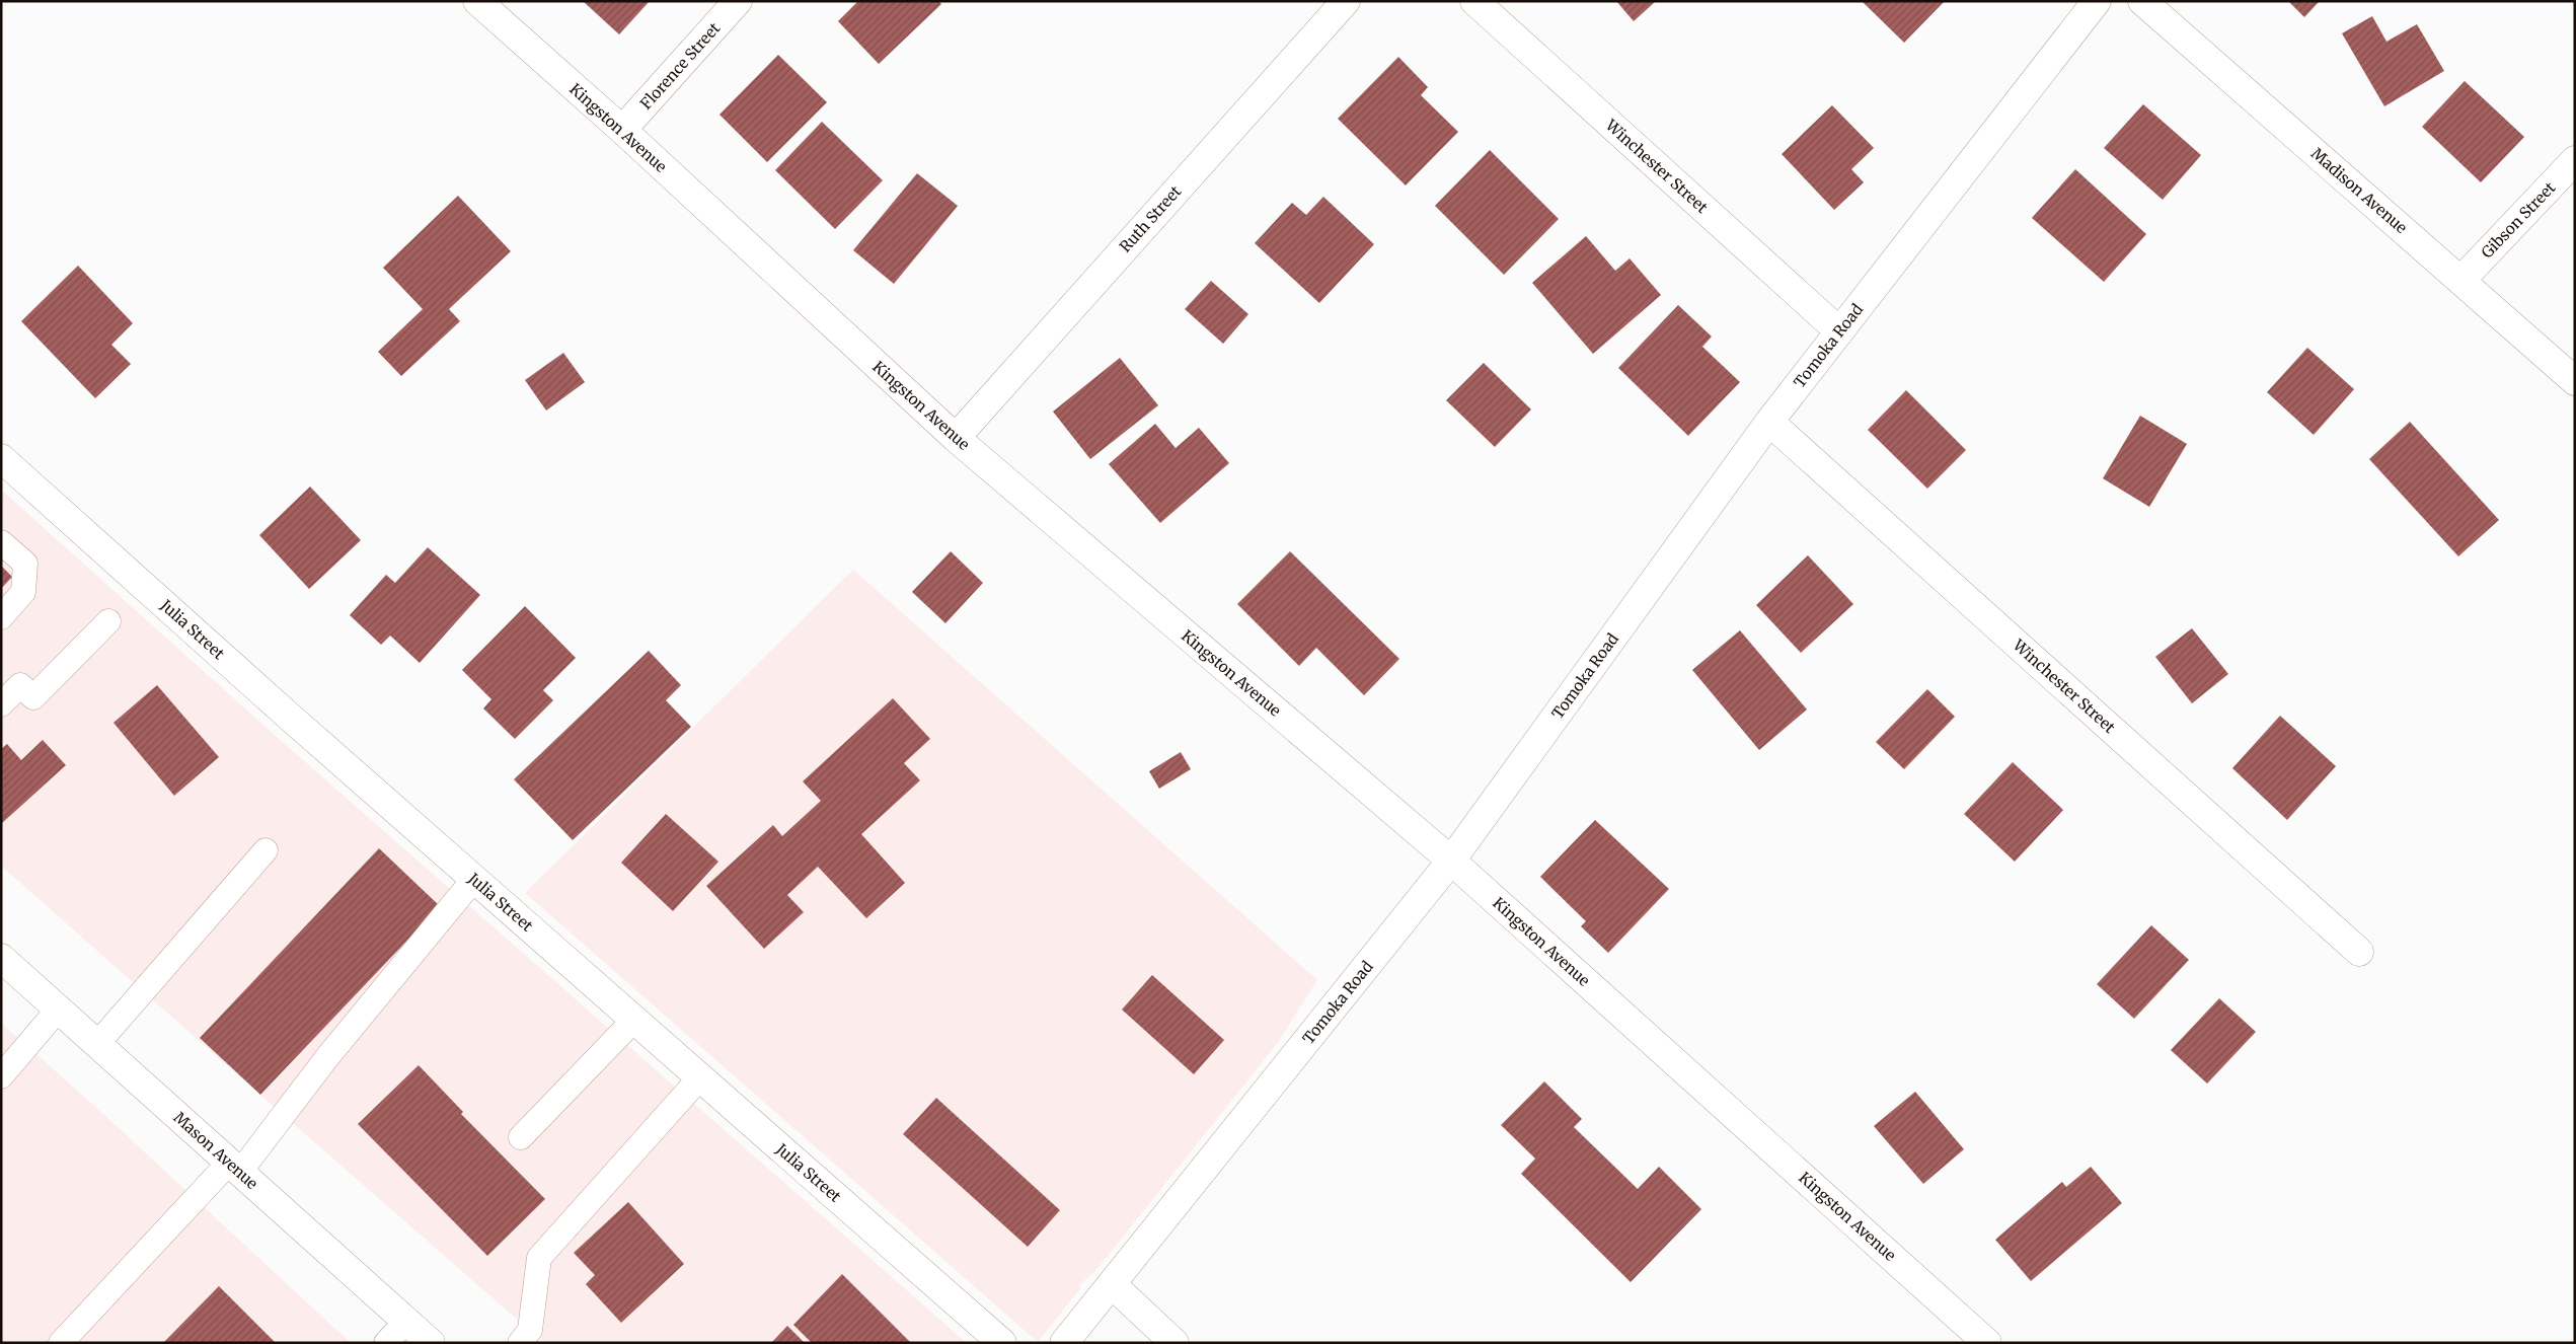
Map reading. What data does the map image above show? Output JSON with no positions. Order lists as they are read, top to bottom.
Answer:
{
  "streets": {
    "street": [
      "Florence Street",
      "Kingston Avenue",
      "Winchester Street",
      "Madison Avenue",
      "Ruth Street",
      "Gibson Street",
      "Tomoka Road",
      "Julia Street",
      "Mason Avenue"
    ]
  },
  "crossings": [
    ["Florence Street", "Kingston Avenue"],
    ["Kingston Avenue", "Ruth Street"],
    ["Kingston Avenue", "Tomoka Road"],
    ["Winchester Street", "Tomoka Road"],
    ["Madison Avenue", "Gibson Street"]
  ]
}
